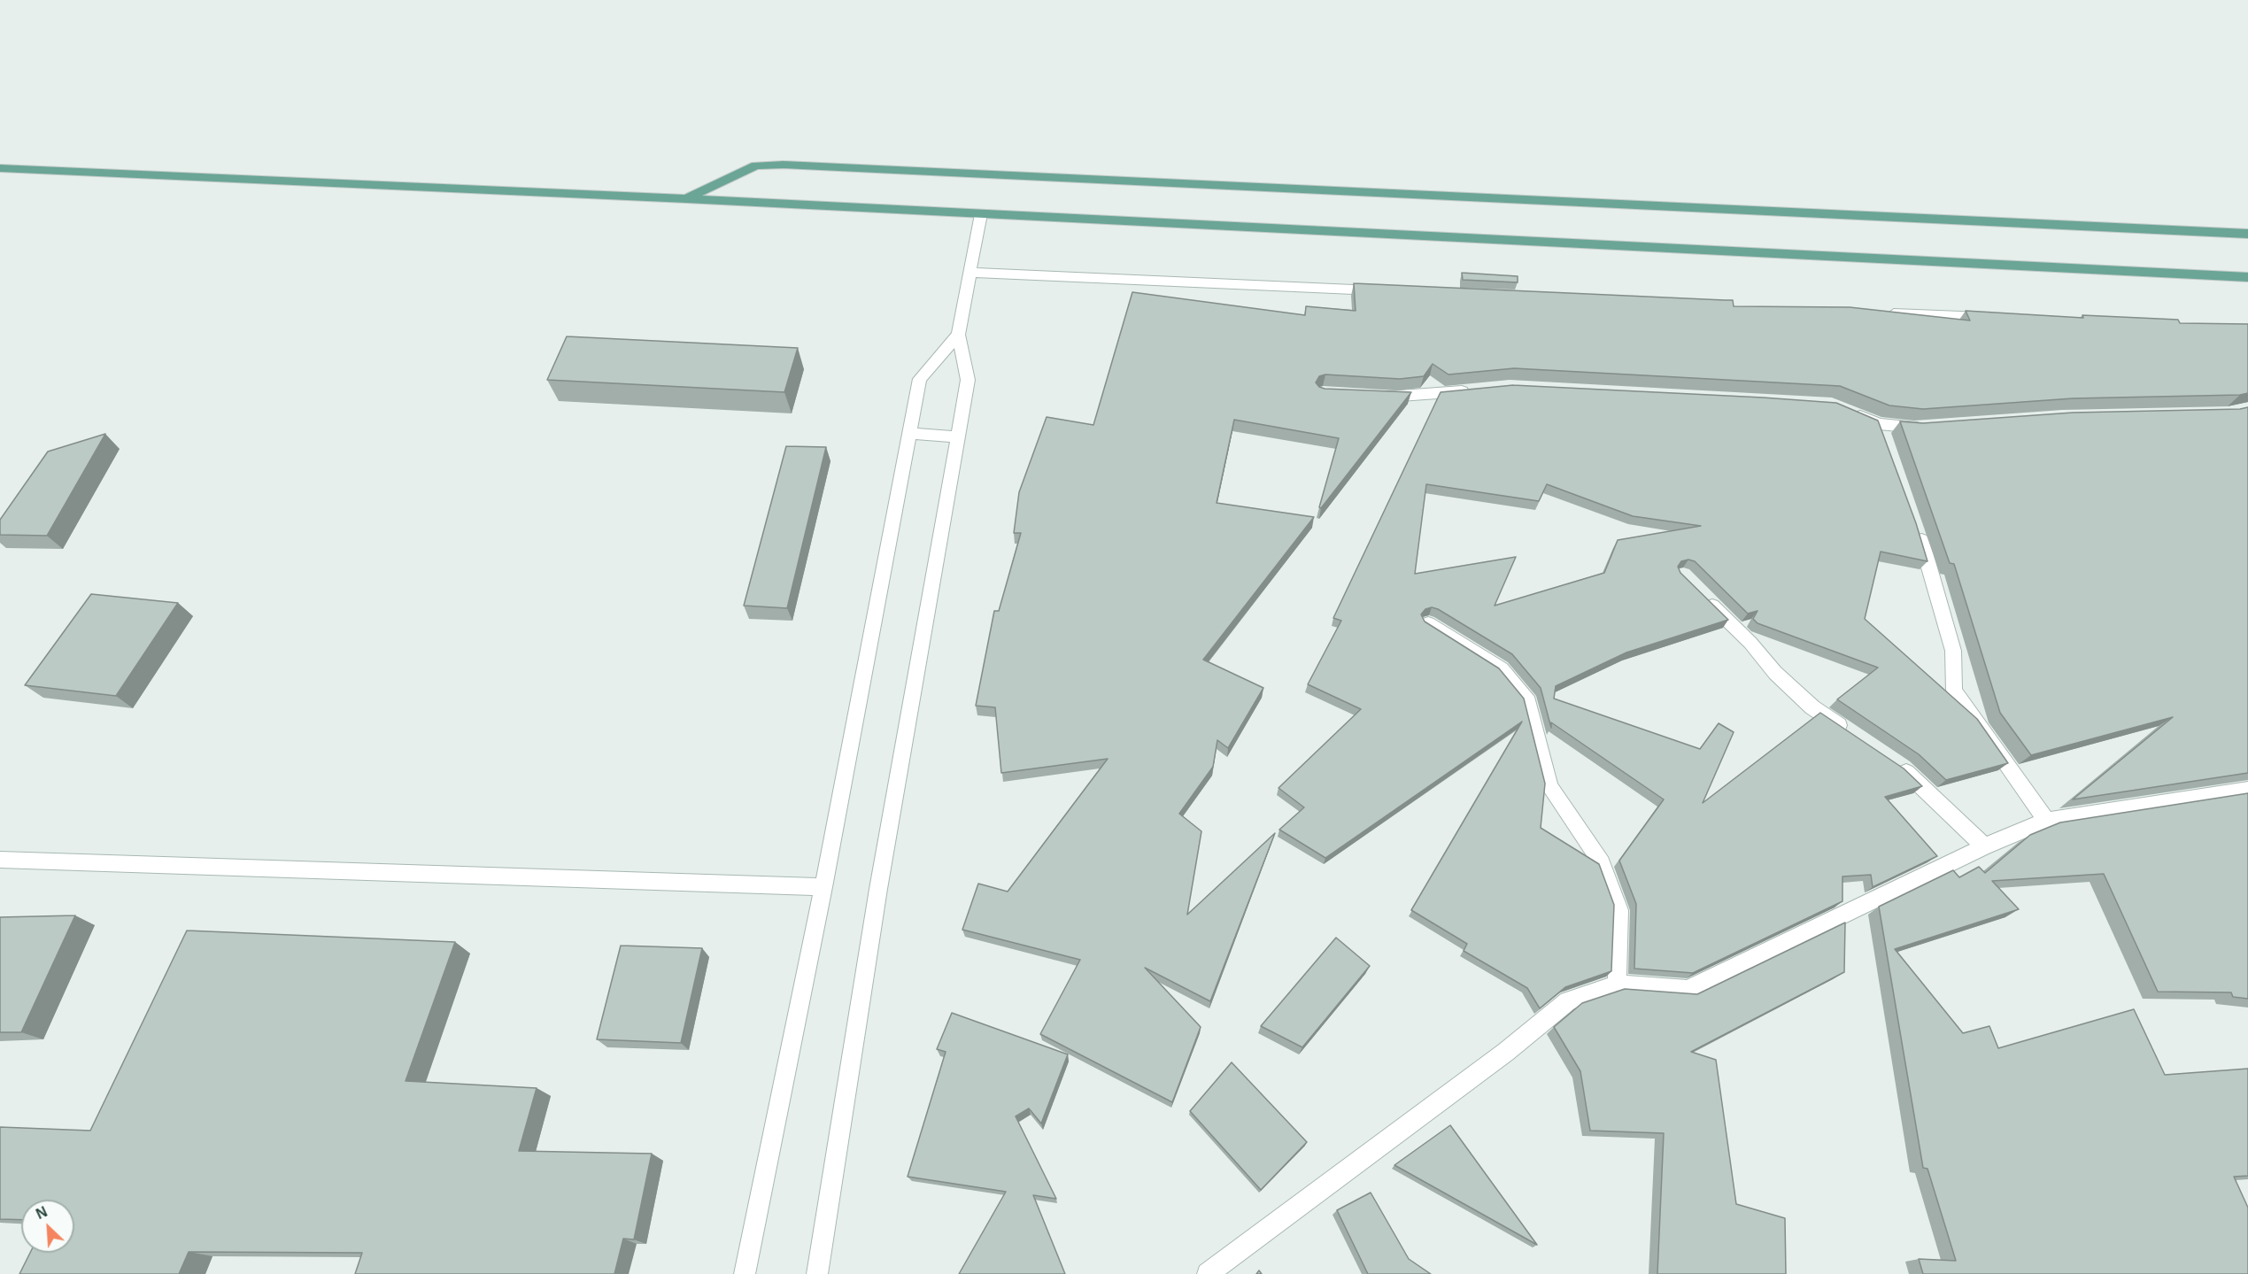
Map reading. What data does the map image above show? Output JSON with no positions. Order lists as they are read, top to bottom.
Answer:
{
  "north": "top left"
}
